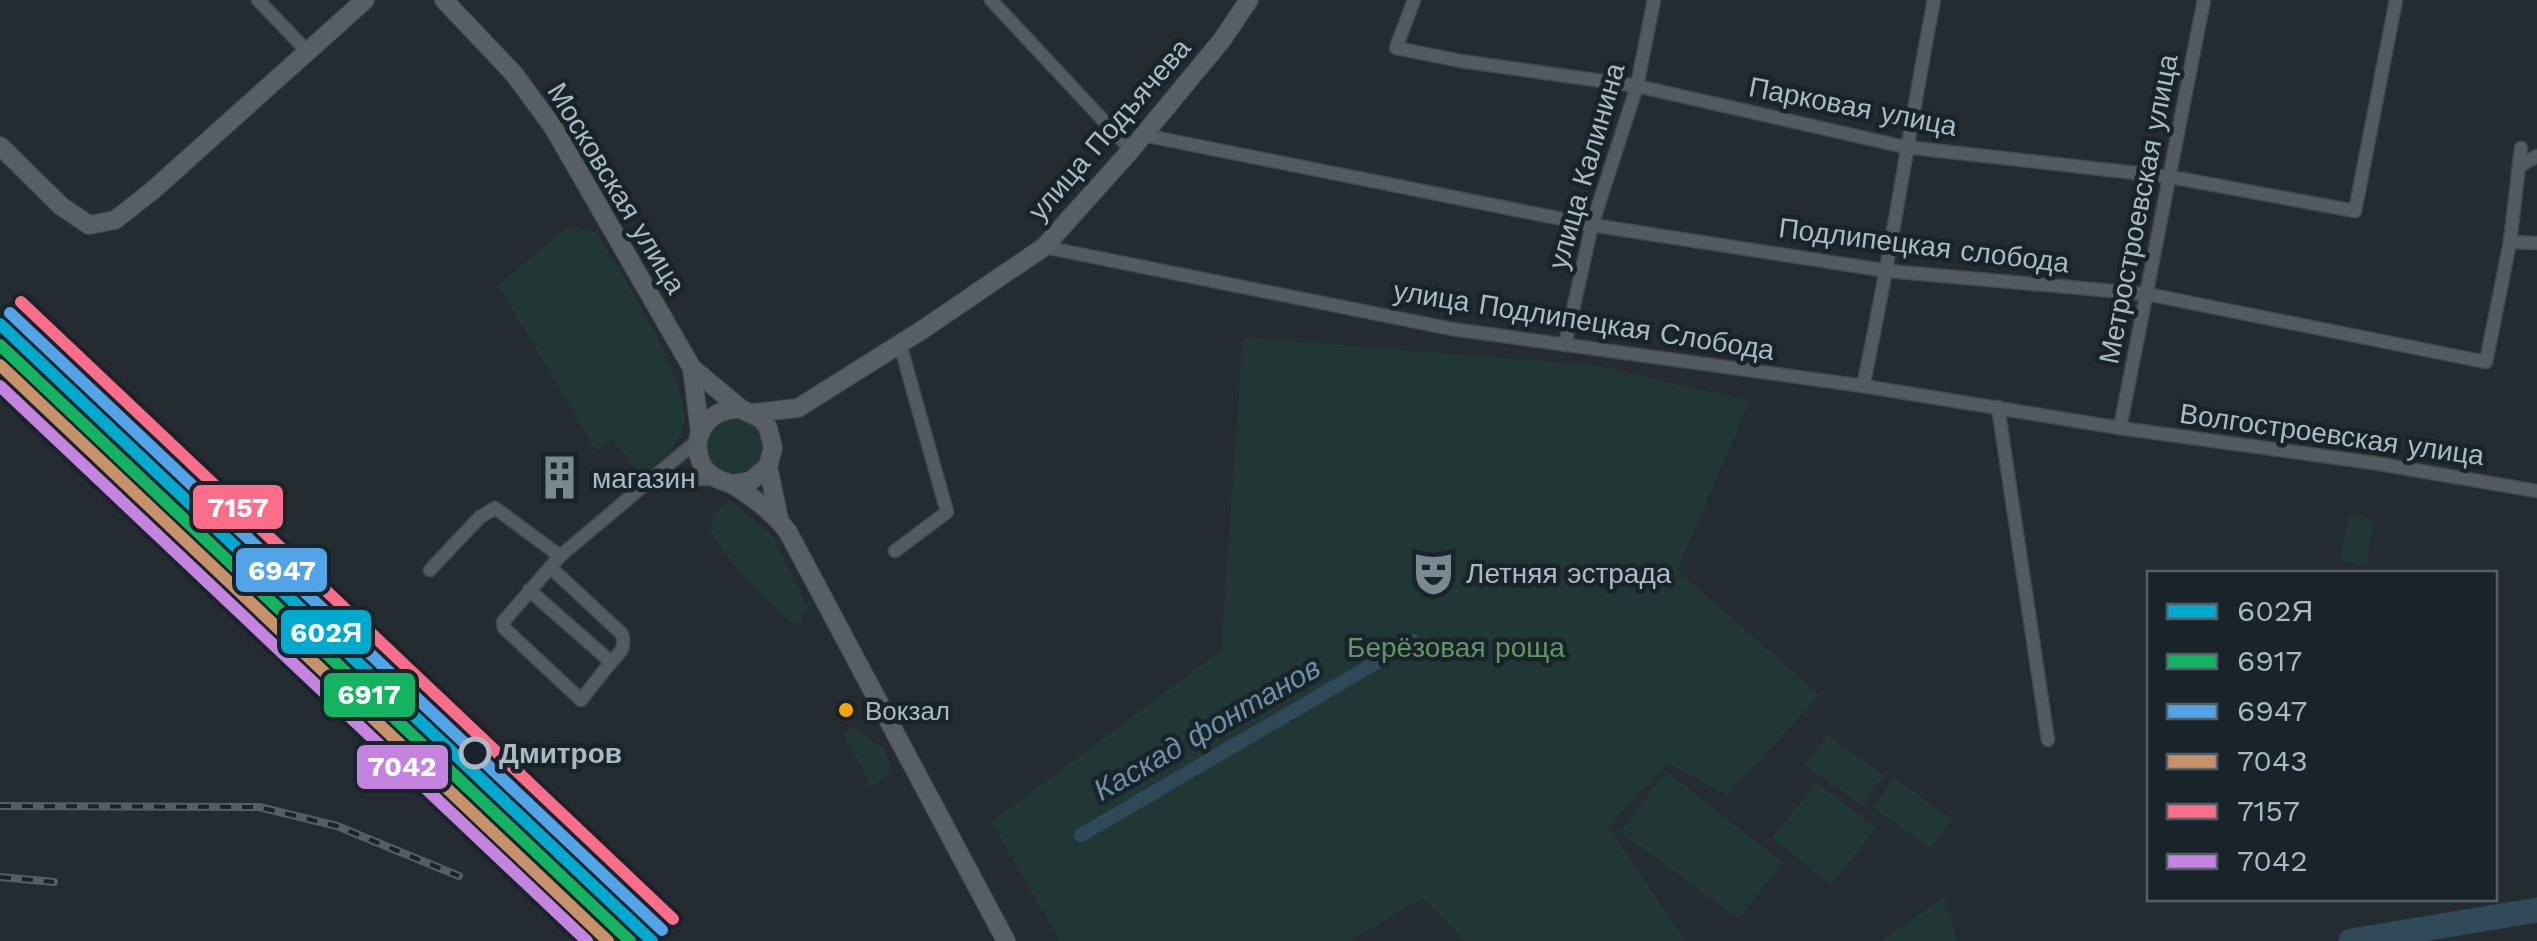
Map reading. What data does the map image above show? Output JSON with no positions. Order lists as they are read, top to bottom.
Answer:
{
  "streets": {
    "main road": ["улица Подъячева", "Московская улица"],
    "street": [
      "Парковая улица",
      "улица Калинина",
      "Метростроевская улица",
      "Подлипецкая слобода",
      "улица Подлипецкая Слобода",
      "Волгостроевская улица"
    ]
  },
  "crossings": [
    ["Парковая улица", "улица Калинина"],
    ["Парковая улица", "Метростроевская улица"],
    ["улица Подъячева", "Московская улица"],
    ["улица Подъячева", "Подлипецкая слобода"],
    ["улица Подъячева", "улица Подлипецкая Слобода"],
    ["улица Калинина", "Подлипецкая слобода"],
    ["улица Калинина", "улица Подлипецкая Слобода"],
    ["Метростроевская улица", "Подлипецкая слобода"],
    ["Метростроевская улица", "улица Подлипецкая Слобода"],
    ["Метростроевская улица", "Волгостроевская улица"],
    ["улица Подлипецкая Слобода", "Волгостроевская улица"]
  ],
  "water": ["Каскад фонтанов"],
  "parks": ["Берёзовая роща"],
  "places": {
    "building": ["магазин"],
    "theatre": ["Летняя эстрада"],
    "other": ["Вокзал", "Дмитров"]
  },
  "lines": [
    "transit line 7157",
    "transit line 6947",
    "transit line 602Я",
    "transit line 6917",
    "transit line 7043",
    "transit line 7042"
  ],
  "legend": [
    "602Я",
    "6917",
    "6947",
    "7043",
    "7157",
    "7042"
  ]
}
